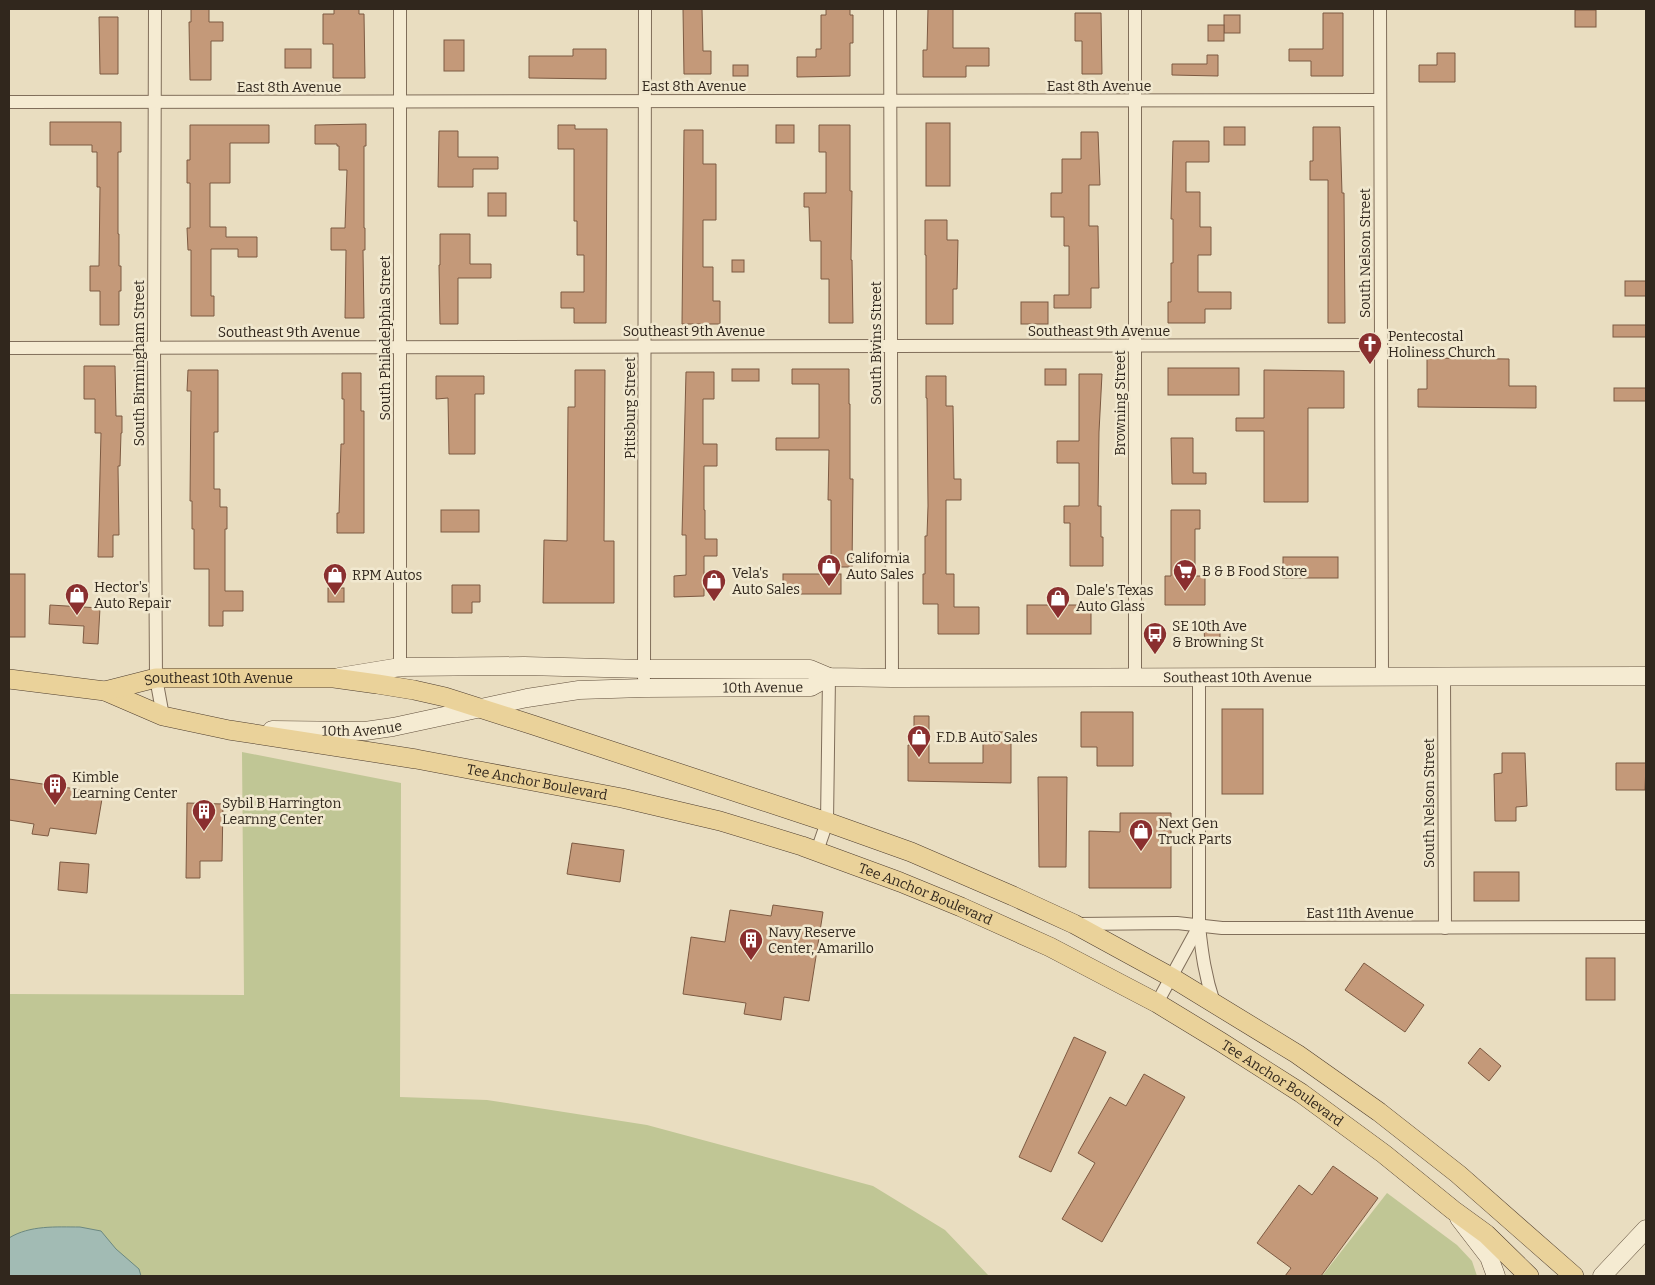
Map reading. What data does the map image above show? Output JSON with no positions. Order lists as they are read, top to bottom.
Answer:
{
  "streets": {
    "main road": ["Southeast 10th Avenue", "10th Avenue", "Tee Anchor Boulevard"],
    "street": [
      "East 8th Avenue",
      "South Nelson Street",
      "Southeast 9th Avenue",
      "South Philadelphia Street",
      "South Bivins Street",
      "South Birmingham Street",
      "Browning Street",
      "Pittsburg Street",
      "East 11th Avenue"
    ]
  },
  "crossings": [
    ["East 8th Avenue", "South Nelson Street"],
    ["East 8th Avenue", "South Philadelphia Street"],
    ["East 8th Avenue", "South Bivins Street"],
    ["East 8th Avenue", "South Birmingham Street"],
    ["East 8th Avenue", "Browning Street"],
    ["East 8th Avenue", "Pittsburg Street"],
    ["South Nelson Street", "Southeast 9th Avenue"],
    ["South Nelson Street", "Southeast 10th Avenue"],
    ["South Nelson Street", "East 11th Avenue"],
    ["Southeast 9th Avenue", "South Philadelphia Street"],
    ["Southeast 9th Avenue", "South Bivins Street"],
    ["Southeast 9th Avenue", "South Birmingham Street"],
    ["Southeast 9th Avenue", "Browning Street"],
    ["Southeast 9th Avenue", "Pittsburg Street"],
    ["South Philadelphia Street", "10th Avenue"],
    ["South Bivins Street", "Southeast 10th Avenue"],
    ["South Birmingham Street", "Southeast 10th Avenue"],
    ["Browning Street", "Southeast 10th Avenue"],
    ["Pittsburg Street", "10th Avenue"],
    ["Southeast 10th Avenue", "10th Avenue"],
    ["Southeast 10th Avenue", "Tee Anchor Boulevard"],
    ["10th Avenue", "Tee Anchor Boulevard"]
  ],
  "places": {
    "church": ["Pentecostal Holiness Church"],
    "shop": [
      "California Auto Sales",
      "RPM Autos",
      "Vela's Auto Sales",
      "Hector's Auto Repair",
      "Dale's Texas Auto Glass",
      "F.D.B Auto Sales",
      "Next Gen Truck Parts"
    ],
    "supermarket": ["B & B Food Store"],
    "bus stop": ["SE 10th Ave & Browning St"],
    "building": ["Kimble Learning Center", "Sybil B Harrington Learnng Center", "Navy Reserve Center, Amarillo"]
  }
}
